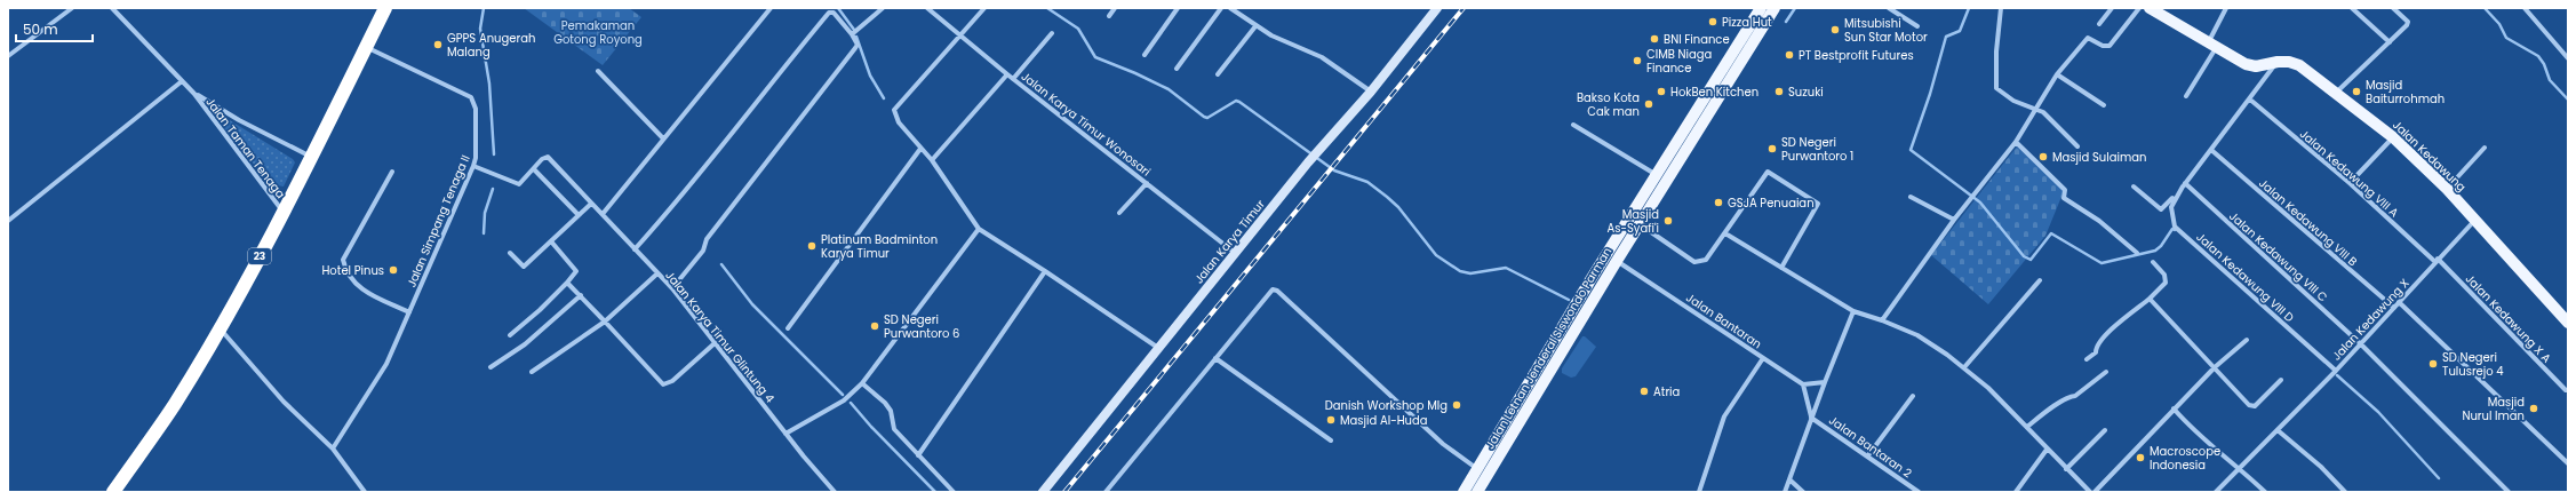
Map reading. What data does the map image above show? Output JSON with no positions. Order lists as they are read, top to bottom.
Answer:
{
  "streets": {
    "highway": ["23"],
    "main road": ["Jalan Kedawung", "Jalan Letnan Jenderal Siswondo Parman"],
    "street": [
      "Jalan Karya Timur Wonosari",
      "Jalan Taman Tenaga",
      "Jalan Kedawung VIII A",
      "Jalan Simpang Tenaga II",
      "Jalan Kedawung VIII B",
      "Jalan Karya Timur",
      "Jalan Kedawung VIII C",
      "Jalan Kedawung VIII D",
      "Jalan Kedawung X A",
      "Jalan Kedawung X",
      "Jalan Bantaran",
      "Jalan Karya Timur Glintung 4",
      "Jalan Bantaran 2"
    ]
  },
  "crossings": [
    ["Jalan Karya Timur Wonosari", "Jalan Karya Timur"],
    ["Jalan Taman Tenaga", "23"],
    ["Jalan Kedawung", "Jalan Kedawung X"],
    ["Jalan Kedawung VIII A", "Jalan Kedawung X A"],
    ["Jalan Kedawung VIII A", "Jalan Kedawung X"],
    ["Jalan Simpang Tenaga II", "23"],
    ["Jalan Kedawung VIII B", "Jalan Kedawung X"],
    ["Jalan Kedawung VIII C", "Jalan Kedawung VIII D"],
    ["Jalan Kedawung VIII C", "Jalan Kedawung X"],
    ["Jalan Kedawung VIII D", "Jalan Kedawung X"],
    ["Jalan Kedawung X A", "Jalan Kedawung X"],
    ["Jalan Bantaran", "Jalan Letnan Jenderal Siswondo Parman"]
  ],
  "parks": ["Pemakaman Gotong Royong"],
  "places": [
    "Pizza Hut",
    "Mitsubishi Sun Star Motor",
    "BNI Finance",
    "GPPS Anugerah Malang",
    "PT Bestprofit Futures",
    "CIMB Niaga Finance",
    "HokBen Kitchen",
    "Suzuki",
    "Masjid Baiturrohmah",
    "Bakso Kota Cak man",
    "SD Negeri Purwantoro 1",
    "Masjid Sulaiman",
    "GSJA Penuaian",
    "Masjid As-Syafi'i",
    "Platinum Badminton Karya Timur",
    "Hotel Pinus",
    "SD Negeri Purwantoro 6",
    "SD Negeri Tulusrejo 4",
    "Atria",
    "Danish Workshop Mlg",
    "Masjid Nurul Iman",
    "Masjid Al-Huda",
    "Macroscope Indonesia"
  ],
  "scale_bar": "50 m"
}
